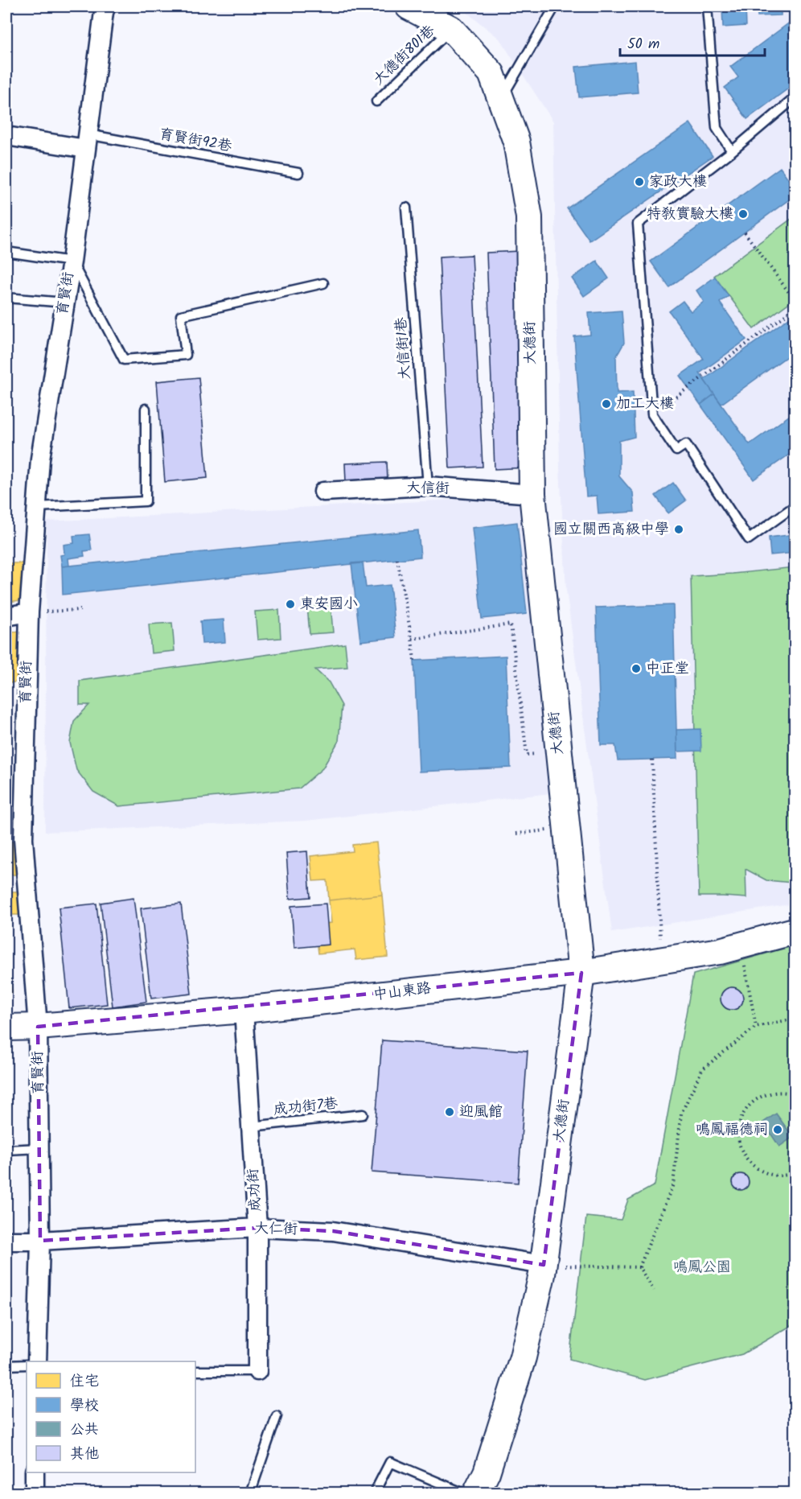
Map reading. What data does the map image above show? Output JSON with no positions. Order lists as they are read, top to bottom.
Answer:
{
  "streets": {
    "street": [
      "育賢街",
      "大德街",
      "大信街",
      "中山東路",
      "成功街",
      "大仁街"
    ],
    "lane": [
      "大德街801巷",
      "育賢街92巷",
      "大信街1巷",
      "成功街7巷"
    ]
  },
  "crossings": [
    ["大德街801巷", "大德街"],
    ["育賢街92巷", "育賢街"],
    ["育賢街", "中山東路"],
    ["育賢街", "大仁街"],
    ["大德街", "大信街"],
    ["大德街", "中山東路"],
    ["大德街", "大仁街"],
    ["大信街1巷", "大信街"],
    ["中山東路", "成功街"],
    ["成功街7巷", "成功街"],
    ["成功街", "大仁街"]
  ],
  "parks": ["鳴鳳公園"],
  "places": [
    "家政大樓",
    "特教實驗大樓",
    "加工大樓",
    "國立關西高級中學",
    "東安國小",
    "中正堂",
    "迎風館",
    "鳴鳳福德祠"
  ],
  "legend": [
    "住宅",
    "學校",
    "公共",
    "其他"
  ],
  "scale_bar": "50 m"
}
